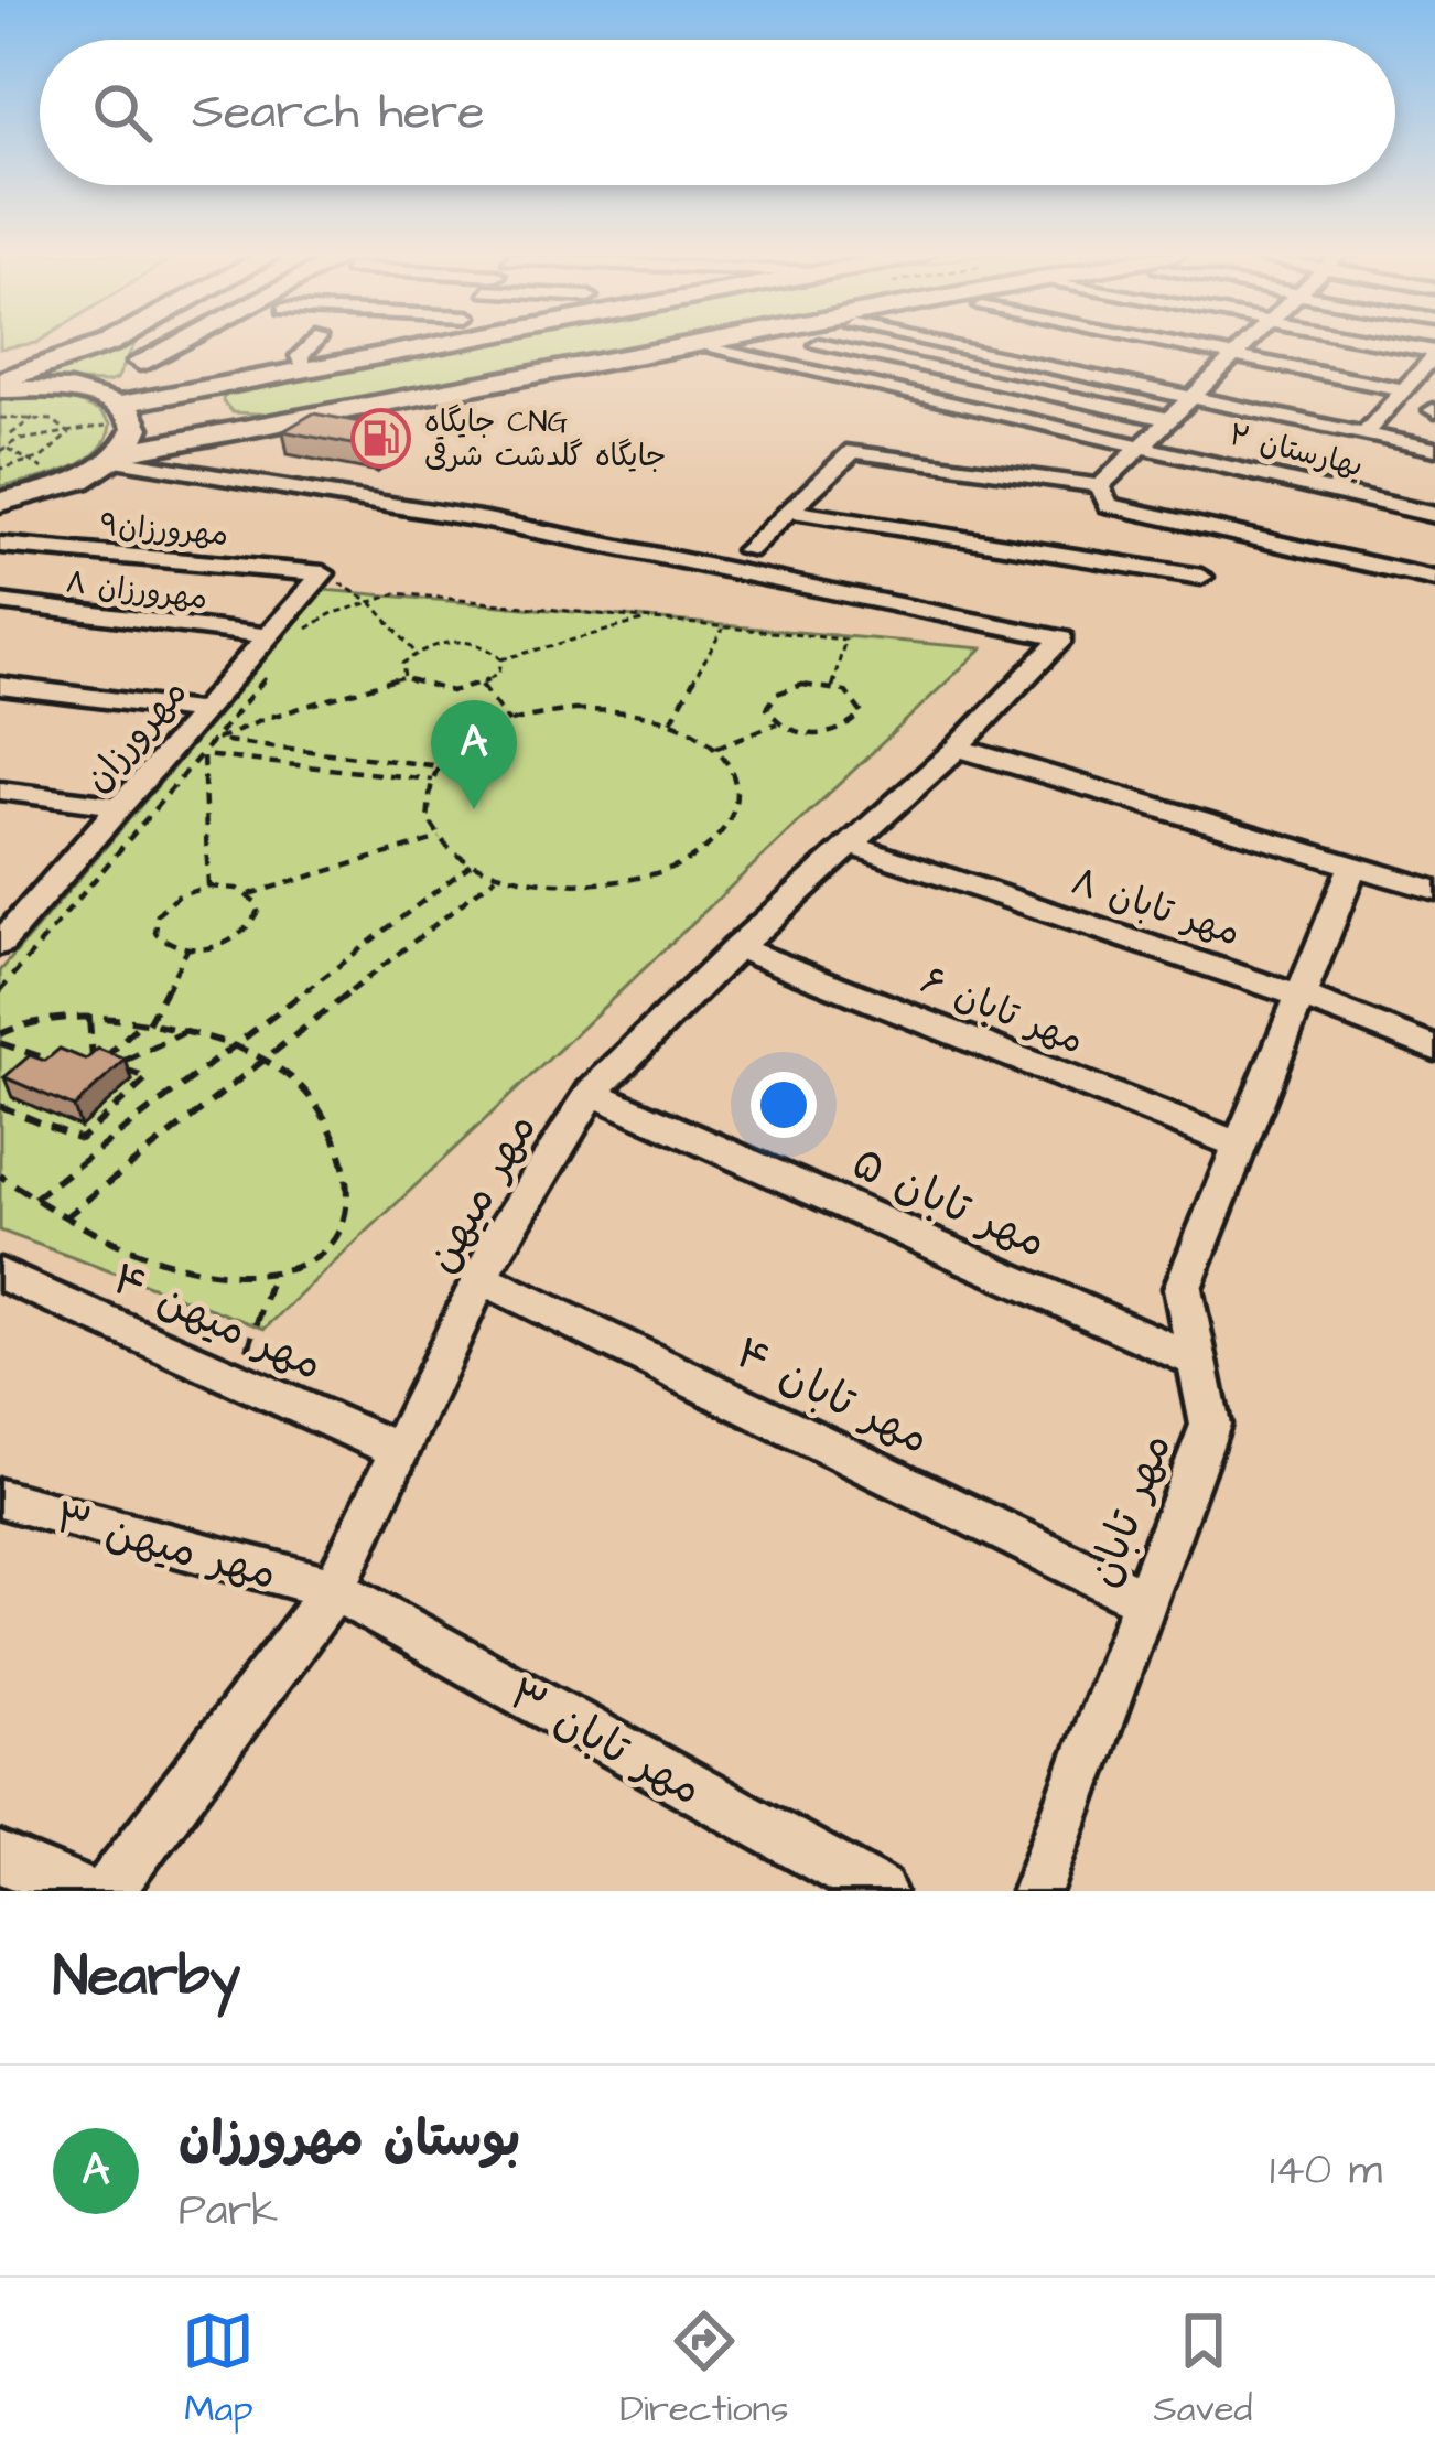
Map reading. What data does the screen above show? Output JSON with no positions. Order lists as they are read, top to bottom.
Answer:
{
  "streets": {
    "street": [
      "بهارستان ۲",
      "مهرورزان۹",
      "مهرورزان ۸",
      "مهرورزان",
      "مهر تابان ۸",
      "مهر تابان ۶",
      "مهر میهن",
      "مهر تابان ۵",
      "مهر میهن ۴",
      "مهر تابان ۴",
      "مهر تابان",
      "مهر میهن ۳",
      "مهر تابان ۳"
    ]
  },
  "crossings": [
    ["مهرورزان۹", "مهرورزان"],
    ["مهرورزان ۸", "مهرورزان"],
    ["مهر تابان ۸", "مهر میهن"],
    ["مهر تابان ۸", "مهر تابان"],
    ["مهر تابان ۶", "مهر میهن"],
    ["مهر تابان ۶", "مهر تابان"],
    ["مهر میهن", "مهر تابان ۵"],
    ["مهر میهن", "مهر میهن ۴"],
    ["مهر میهن", "مهر تابان ۴"],
    ["مهر میهن", "مهر میهن ۳"],
    ["مهر میهن", "مهر تابان ۳"],
    ["مهر تابان ۵", "مهر تابان"],
    ["مهر تابان ۴", "مهر تابان"],
    ["مهر میهن ۳", "مهر تابان ۳"]
  ],
  "places": {
    "fuel station": ["جایگاه CNG جایگاه گلدشت شرقی"]
  },
  "page": {
    "search": "Search here",
    "pins": "A",
    "heading": "Nearby",
    "list": [
      {
        "mark": "A",
        "name": "بوستان مهرورزان",
        "note": "Park",
        "value": "140 m"
      }
    ],
    "nav": ["Map", "Directions", "Saved"]
  }
}
